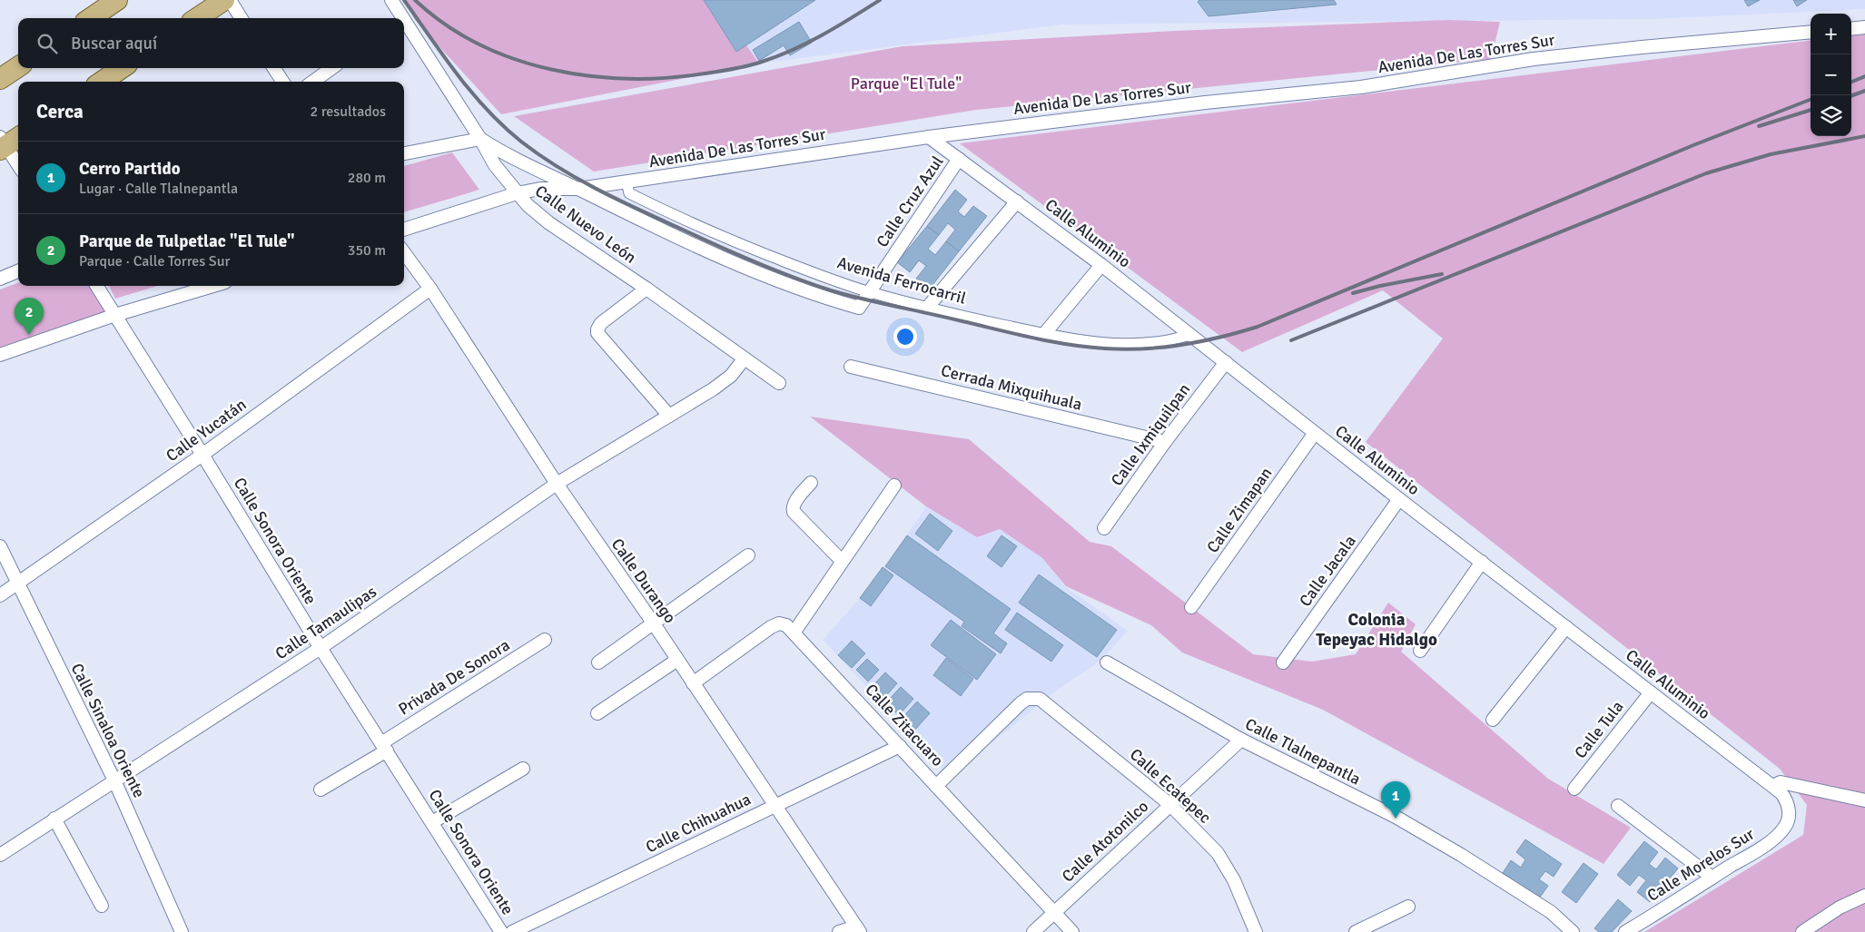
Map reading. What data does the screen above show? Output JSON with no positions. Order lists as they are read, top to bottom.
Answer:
{
  "streets": {
    "street": [
      "Avenida De Las Torres Sur",
      "Calle Cruz Azul",
      "Calle Nuevo León",
      "Calle Aluminio",
      "Avenida Ferrocarril",
      "Cerrada Mixquihuala",
      "Calle Yucatán",
      "Calle Ixmiquilpan",
      "Calle Zimapan",
      "Calle Sonora Oriente",
      "Calle Jacala",
      "Calle Durango",
      "Calle Tamaulipas",
      "Privada De Sonora",
      "Calle Zitacuaro",
      "Calle Tula",
      "Calle Sinaloa Oriente",
      "Calle Tlalnepantla",
      "Calle Ecatepec",
      "Calle Chihuahua",
      "Calle Atotonilco",
      "Calle Morelos Sur"
    ]
  },
  "crossings": [
    ["Avenida De Las Torres Sur", "Calle Cruz Azul"],
    ["Avenida De Las Torres Sur", "Calle Nuevo León"],
    ["Avenida De Las Torres Sur", "Calle Aluminio"],
    ["Avenida De Las Torres Sur", "Avenida Ferrocarril"],
    ["Calle Cruz Azul", "Calle Aluminio"],
    ["Calle Cruz Azul", "Avenida Ferrocarril"],
    ["Calle Nuevo León", "Calle Tamaulipas"],
    ["Calle Aluminio", "Avenida Ferrocarril"],
    ["Calle Aluminio", "Calle Ixmiquilpan"],
    ["Calle Aluminio", "Calle Zimapan"],
    ["Calle Aluminio", "Calle Jacala"],
    ["Calle Aluminio", "Calle Tula"],
    ["Calle Aluminio", "Calle Morelos Sur"],
    ["Cerrada Mixquihuala", "Calle Ixmiquilpan"],
    ["Calle Yucatán", "Calle Sonora Oriente"],
    ["Calle Yucatán", "Calle Durango"],
    ["Calle Yucatán", "Calle Sinaloa Oriente"],
    ["Calle Sonora Oriente", "Calle Tamaulipas"],
    ["Calle Sonora Oriente", "Privada De Sonora"],
    ["Calle Durango", "Calle Tamaulipas"],
    ["Calle Durango", "Calle Zitacuaro"],
    ["Calle Durango", "Calle Chihuahua"],
    ["Calle Tamaulipas", "Calle Sinaloa Oriente"],
    ["Calle Zitacuaro", "Calle Ecatepec"],
    ["Calle Zitacuaro", "Calle Chihuahua"],
    ["Calle Zitacuaro", "Calle Atotonilco"],
    ["Calle Tlalnepantla", "Calle Atotonilco"],
    ["Calle Ecatepec", "Calle Atotonilco"]
  ],
  "districts": ["Colonia Tepeyac Hidalgo"],
  "parks": ["Parque \"El Tule\""],
  "page": {
    "map_buttons": ["+", "−"],
    "search": "Buscar aquí",
    "heading": ["Cerca", "2 resultados"],
    "list": [
      {
        "mark": "1",
        "name": "Cerro Partido",
        "note": "Lugar · Calle Tlalnepantla",
        "value": "280 m"
      },
      {
        "mark": "2",
        "name": "Parque de Tulpetlac \"El Tule\"",
        "note": "Parque · Calle Torres Sur",
        "value": "350 m"
      }
    ],
    "pins": ["2", "1"]
  }
}
